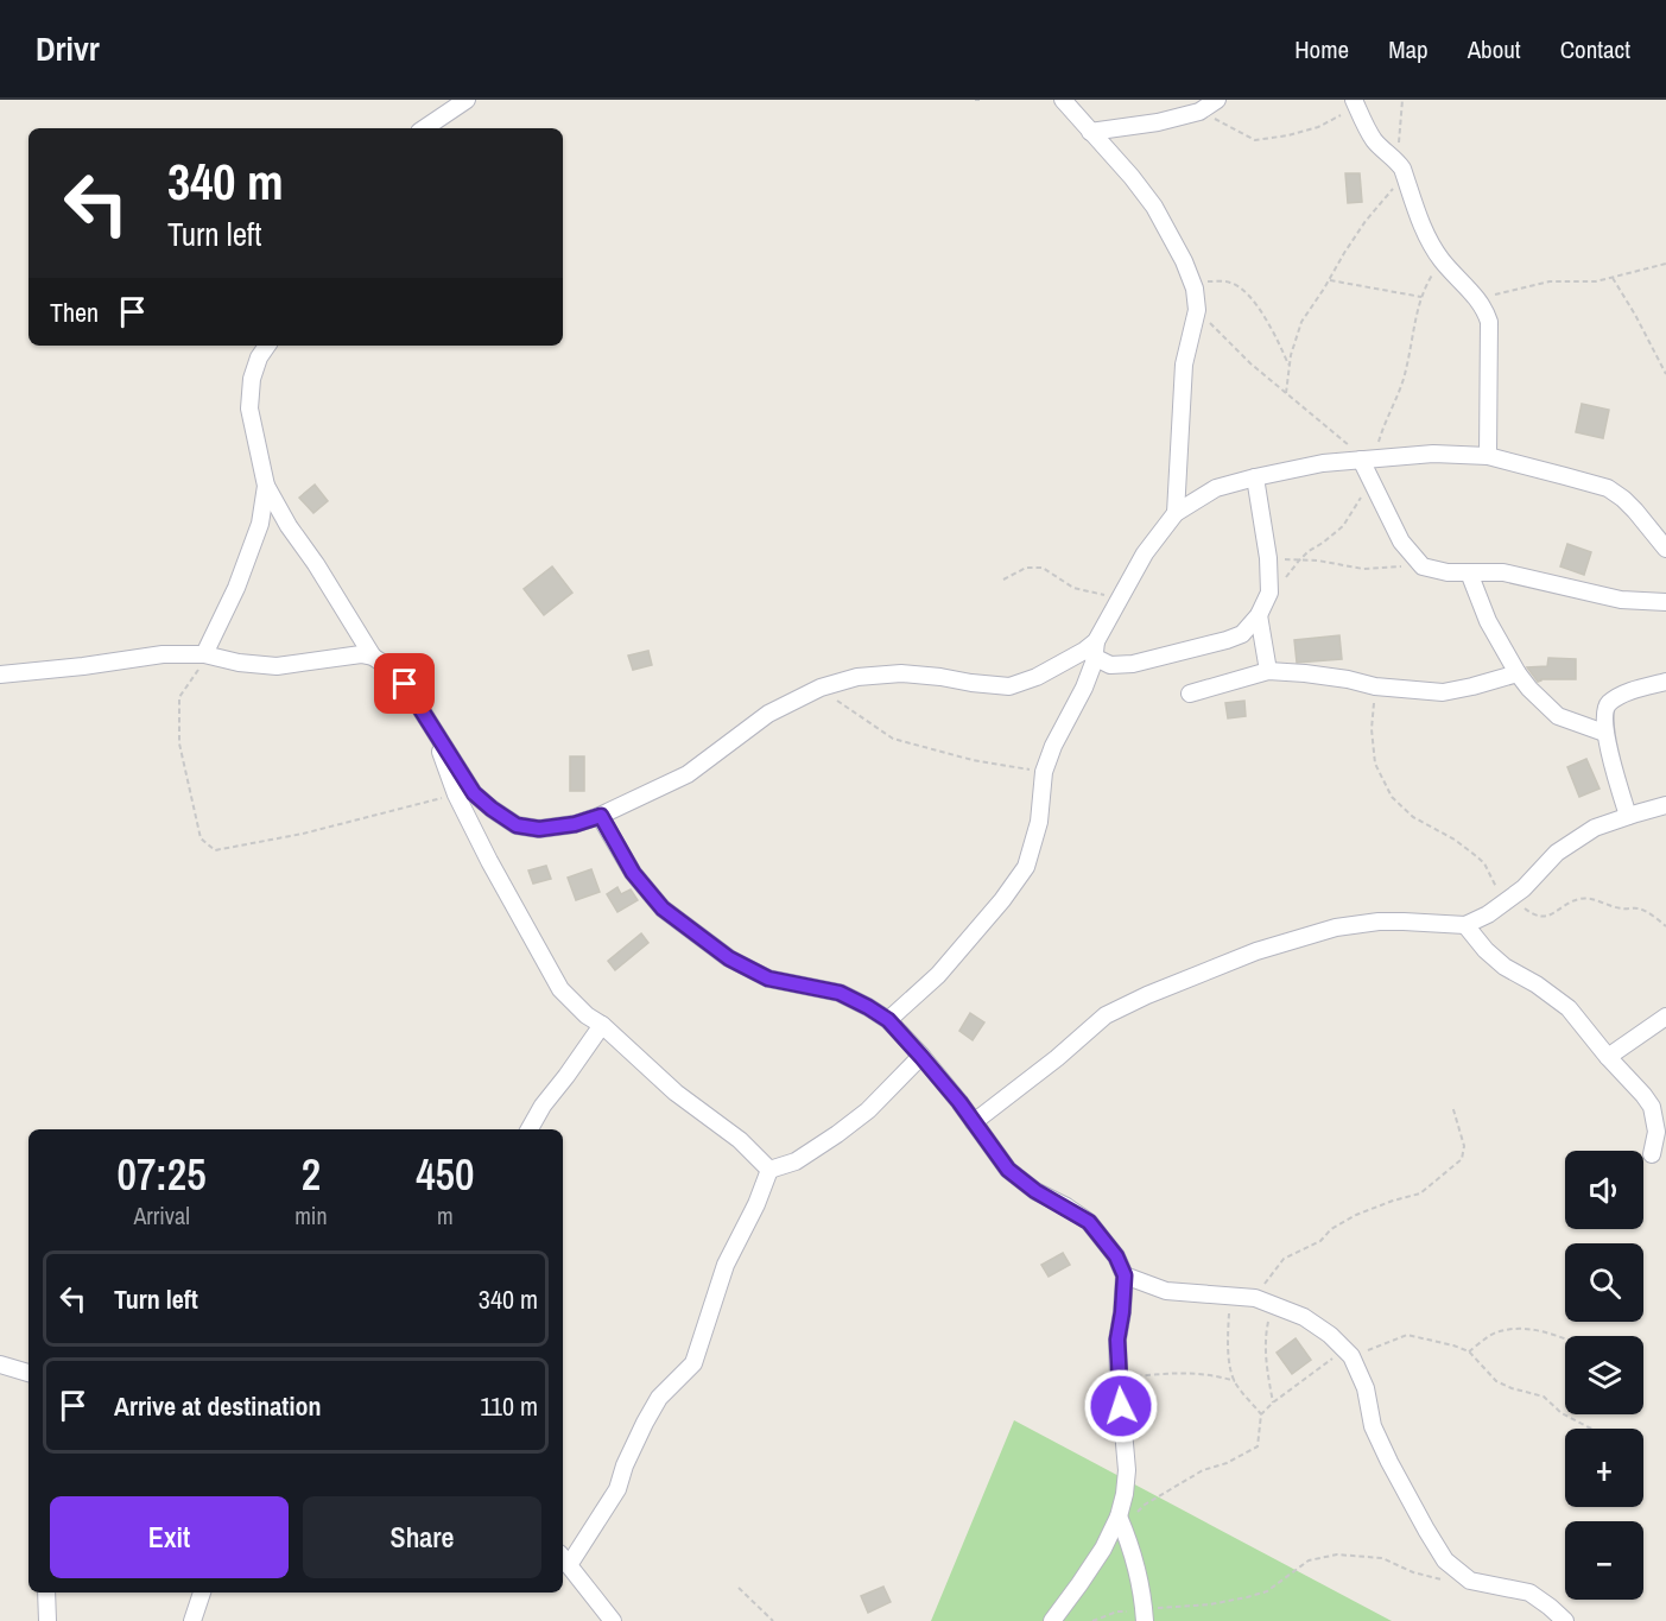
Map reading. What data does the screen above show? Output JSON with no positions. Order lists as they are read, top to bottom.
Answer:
{
  "page": {
    "header": "Drivr",
    "nav": [
      "Home",
      "Map",
      "About",
      "Contact"
    ],
    "turn": ["340 m", "Turn left"],
    "then": "Then",
    "eta": [
      "07:25",
      "Arrival",
      "2",
      "min",
      "450",
      "m"
    ],
    "map_buttons": ["+", "−"],
    "list": [
      {
        "name": "Turn left",
        "value": "340 m"
      },
      {
        "name": "Arrive at destination",
        "value": "110 m"
      }
    ],
    "buttons": ["Exit", "Share"]
  }
}
